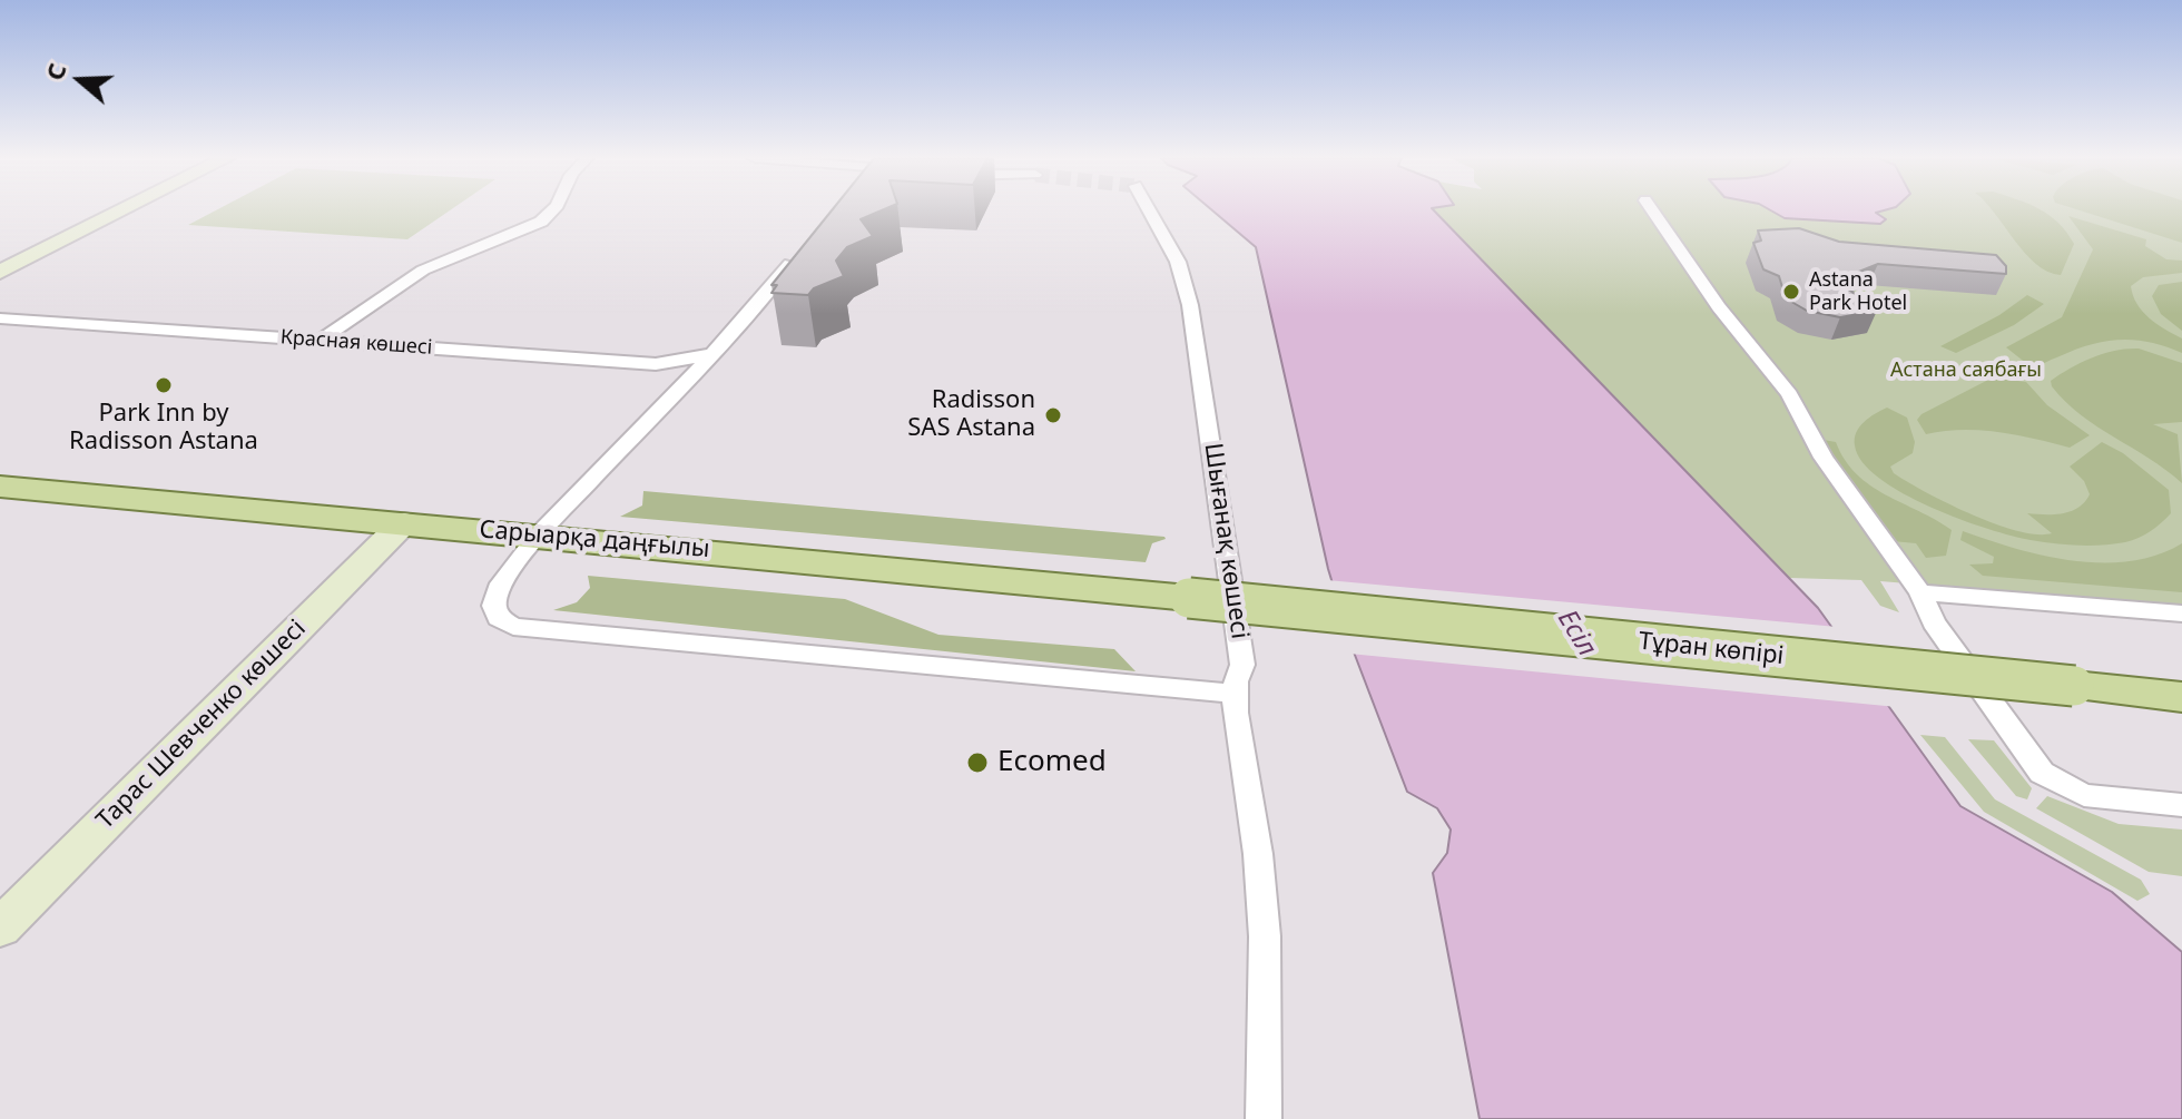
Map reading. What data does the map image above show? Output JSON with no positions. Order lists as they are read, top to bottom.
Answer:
{
  "streets": {
    "main road": ["Сарыарқа даңғылы", "Тұран көпірі"],
    "street": ["Красная көшесі", "Шығанақ көшесі", "Тарас Шевченко көшесі"]
  },
  "crossings": [
    ["Сарыарқа даңғылы", "Тұран көпірі"],
    ["Сарыарқа даңғылы", "Тарас Шевченко көшесі"]
  ],
  "water": ["Есіл"],
  "parks": ["Астана саябағы"],
  "places": [
    "Astana Park Hotel",
    "Park Inn by Radisson Astana",
    "Radisson SAS Astana",
    "Ecomed"
  ],
  "north": "left"
}
